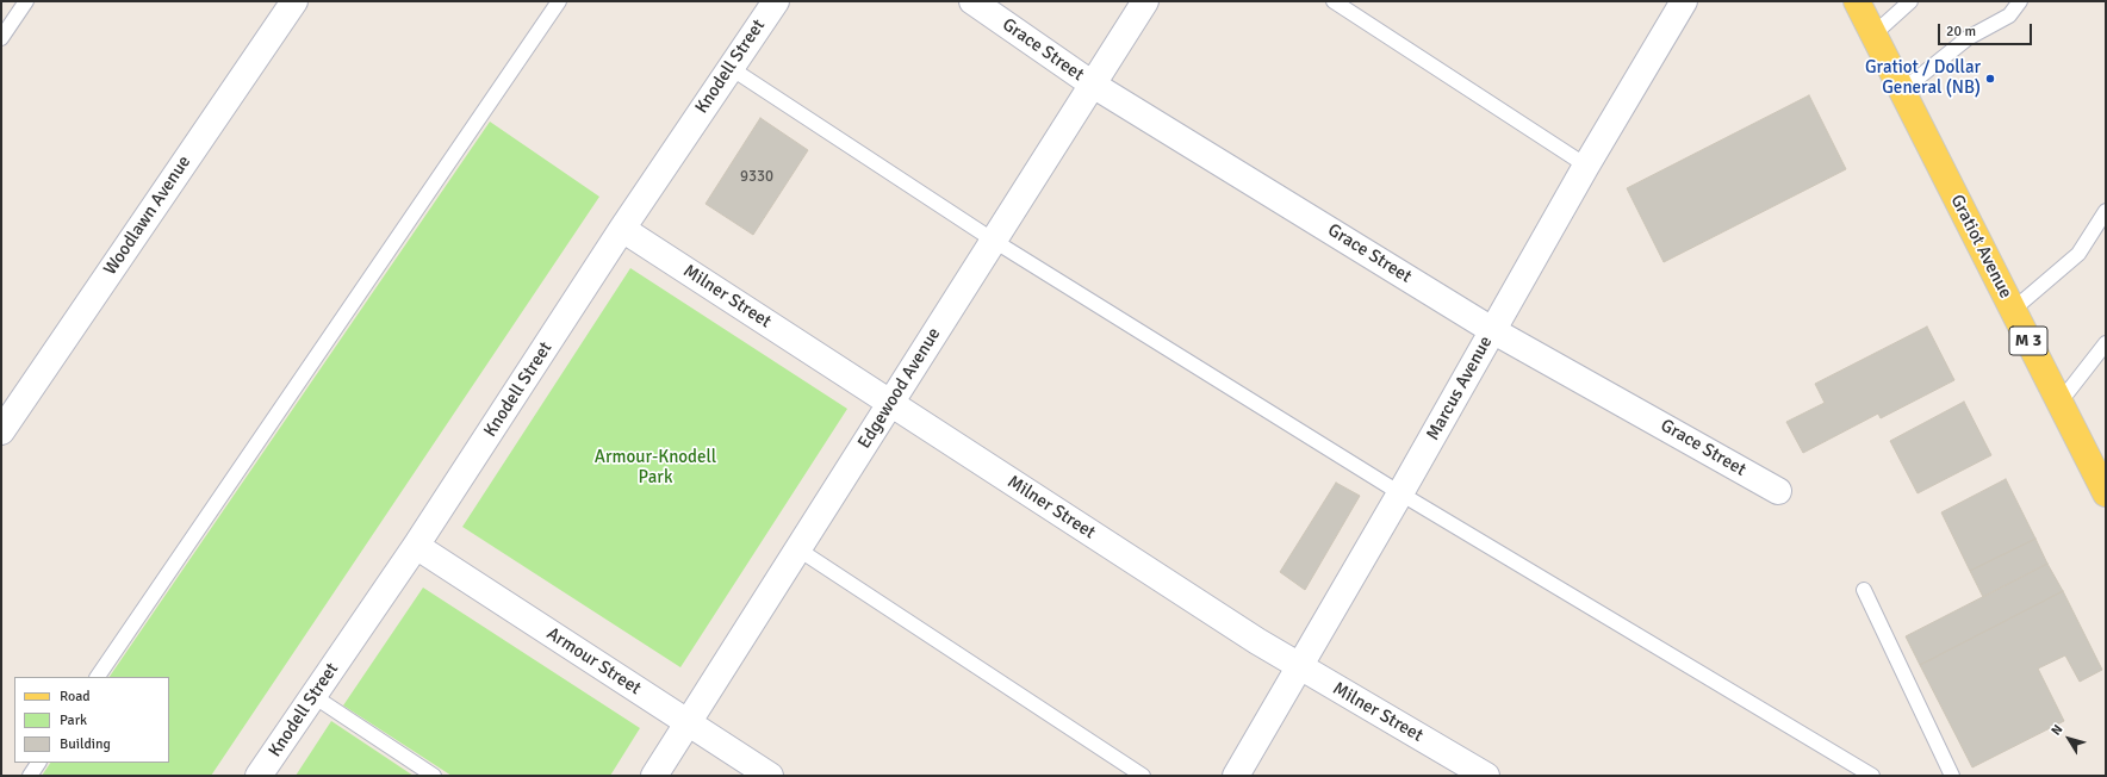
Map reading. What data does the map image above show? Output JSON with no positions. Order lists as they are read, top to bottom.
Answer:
{
  "streets": {
    "main road": ["Gratiot Avenue", "M 3"],
    "street": [
      "Grace Street",
      "Knodell Street",
      "Woodlawn Avenue",
      "Milner Street",
      "Edgewood Avenue",
      "Marcus Avenue",
      "Armour Street"
    ]
  },
  "crossings": [
    ["Grace Street", "Edgewood Avenue"],
    ["Grace Street", "Marcus Avenue"],
    ["Knodell Street", "Milner Street"],
    ["Knodell Street", "Armour Street"],
    ["Milner Street", "Edgewood Avenue"],
    ["Milner Street", "Marcus Avenue"],
    ["Edgewood Avenue", "Armour Street"]
  ],
  "parks": ["Armour-Knodell Park"],
  "places": ["Gratiot / Dollar General (NB)"],
  "house_numbers": ["9330"],
  "legend": ["Road", "Park", "Building"],
  "scale_bar": "20 m",
  "north": "top left"
}
